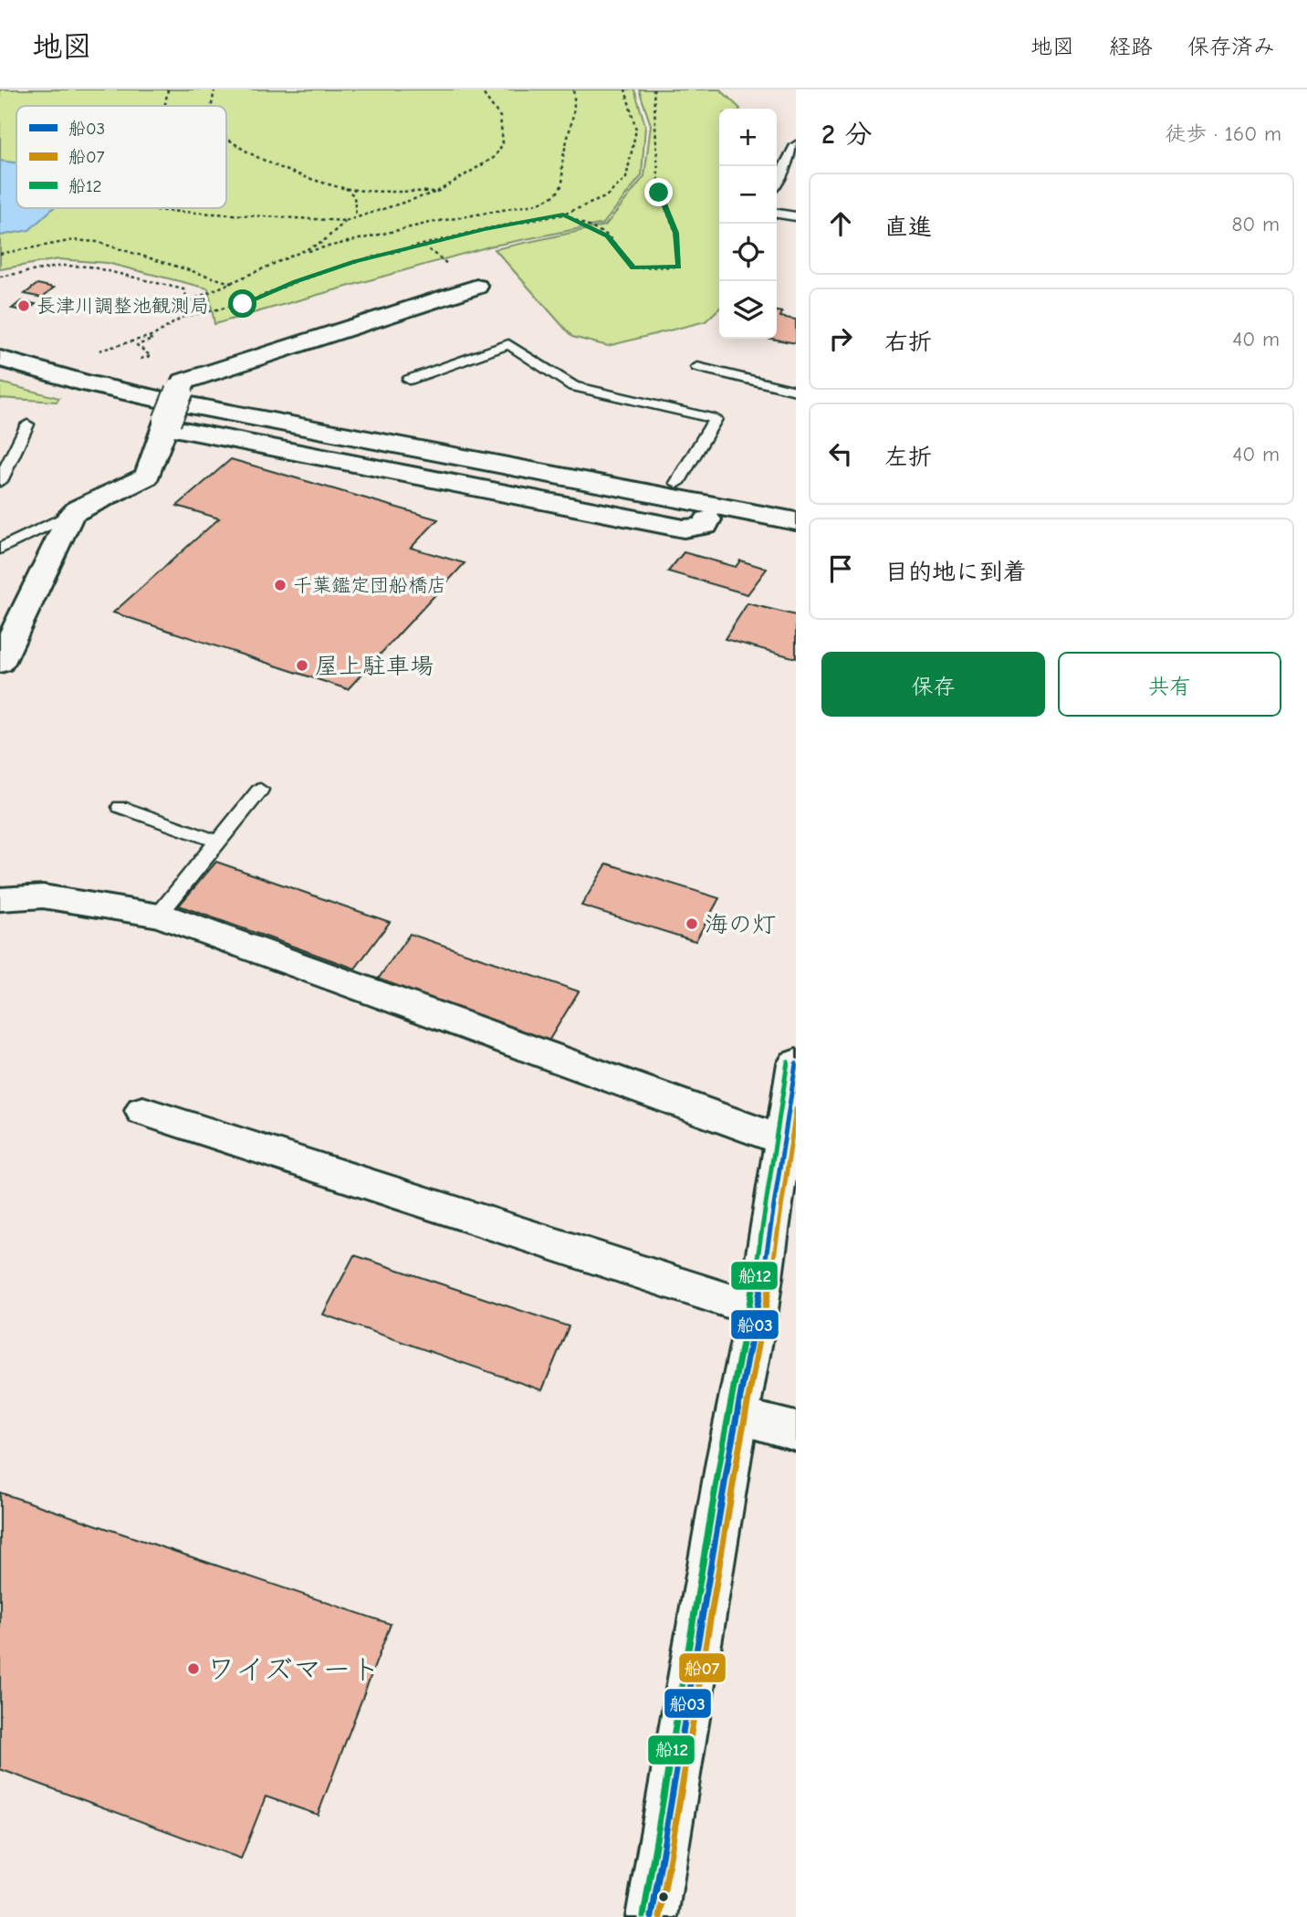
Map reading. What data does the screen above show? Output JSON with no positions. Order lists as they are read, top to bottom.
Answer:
{
  "places": [
    "長津川調整池観測局",
    "千葉鑑定団船橋店",
    "屋上駐車場",
    "海の灯",
    "ワイズマート"
  ],
  "lines": ["transit line 船12", "transit line 船03", "transit line 船07"],
  "legend": ["船03", "船07", "船12"],
  "page": {
    "header": "地図",
    "nav": ["地図", "経路", "保存済み"],
    "heading": ["2 分", "徒歩 · 160 m"],
    "map_buttons": ["+", "−"],
    "list": [
      ["直進", "80 m"],
      ["右折", "40 m"],
      ["左折", "40 m"],
      "目的地に到着"
    ],
    "buttons": ["保存", "共有"]
  }
}
